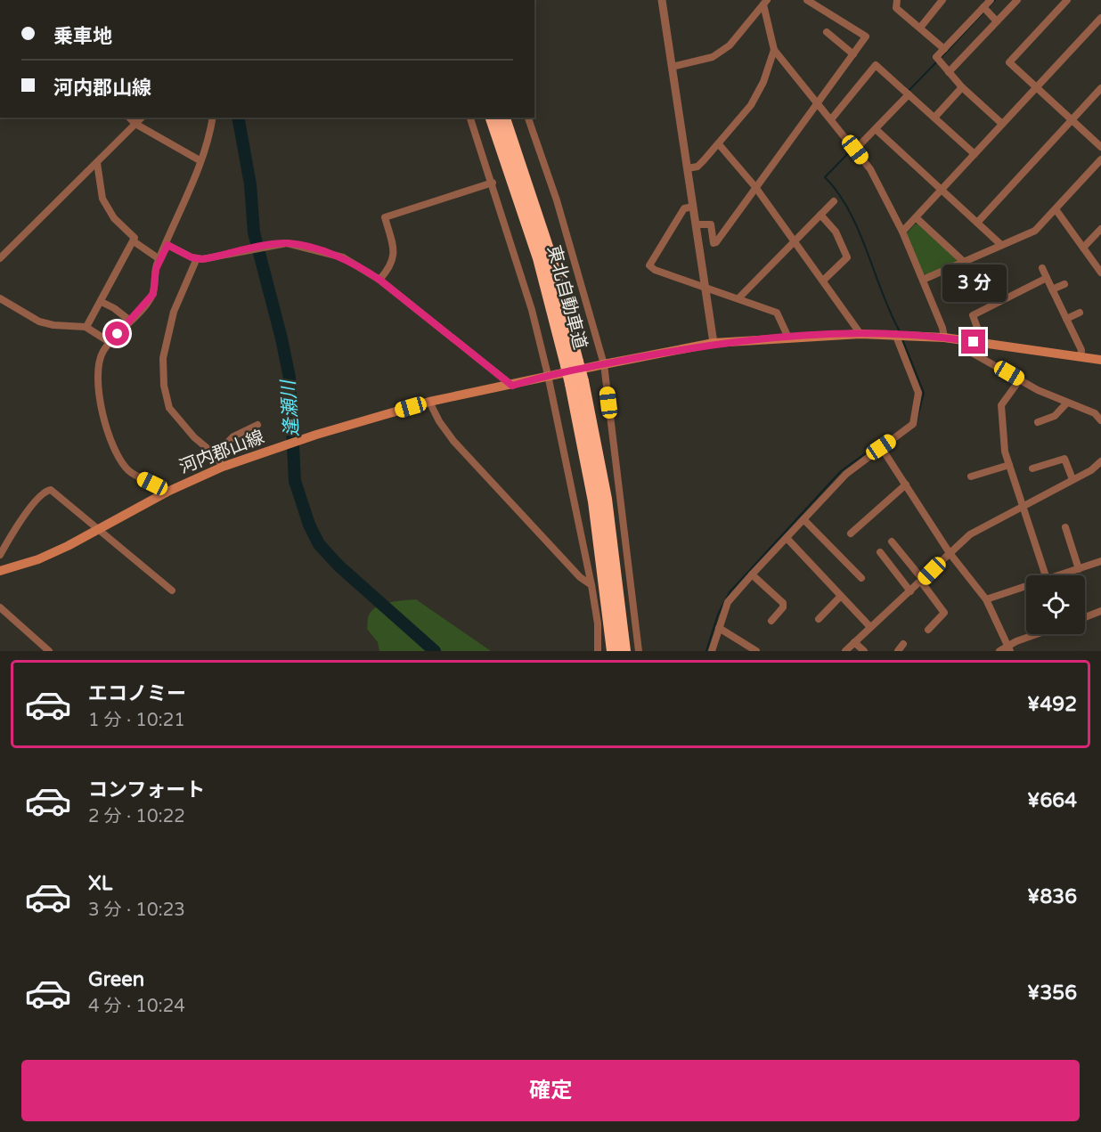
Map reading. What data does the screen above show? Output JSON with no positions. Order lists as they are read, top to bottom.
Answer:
{
  "streets": {
    "highway": ["東北自動車道"],
    "main road": ["河内郡山線"]
  },
  "water": ["逢瀬川"],
  "page": {
    "banner": ["乗車地", "河内郡山線"],
    "bubble": "3 分",
    "list": [
      {
        "name": "エコノミー",
        "note": "1 分 · 10:21",
        "value": "¥492"
      },
      {
        "name": "コンフォート",
        "note": "2 分 · 10:22",
        "value": "¥664"
      },
      {
        "name": "XL",
        "note": "3 分 · 10:23",
        "value": "¥836"
      },
      {
        "name": "Green",
        "note": "4 分 · 10:24",
        "value": "¥356"
      }
    ],
    "buttons": "確定"
  }
}
